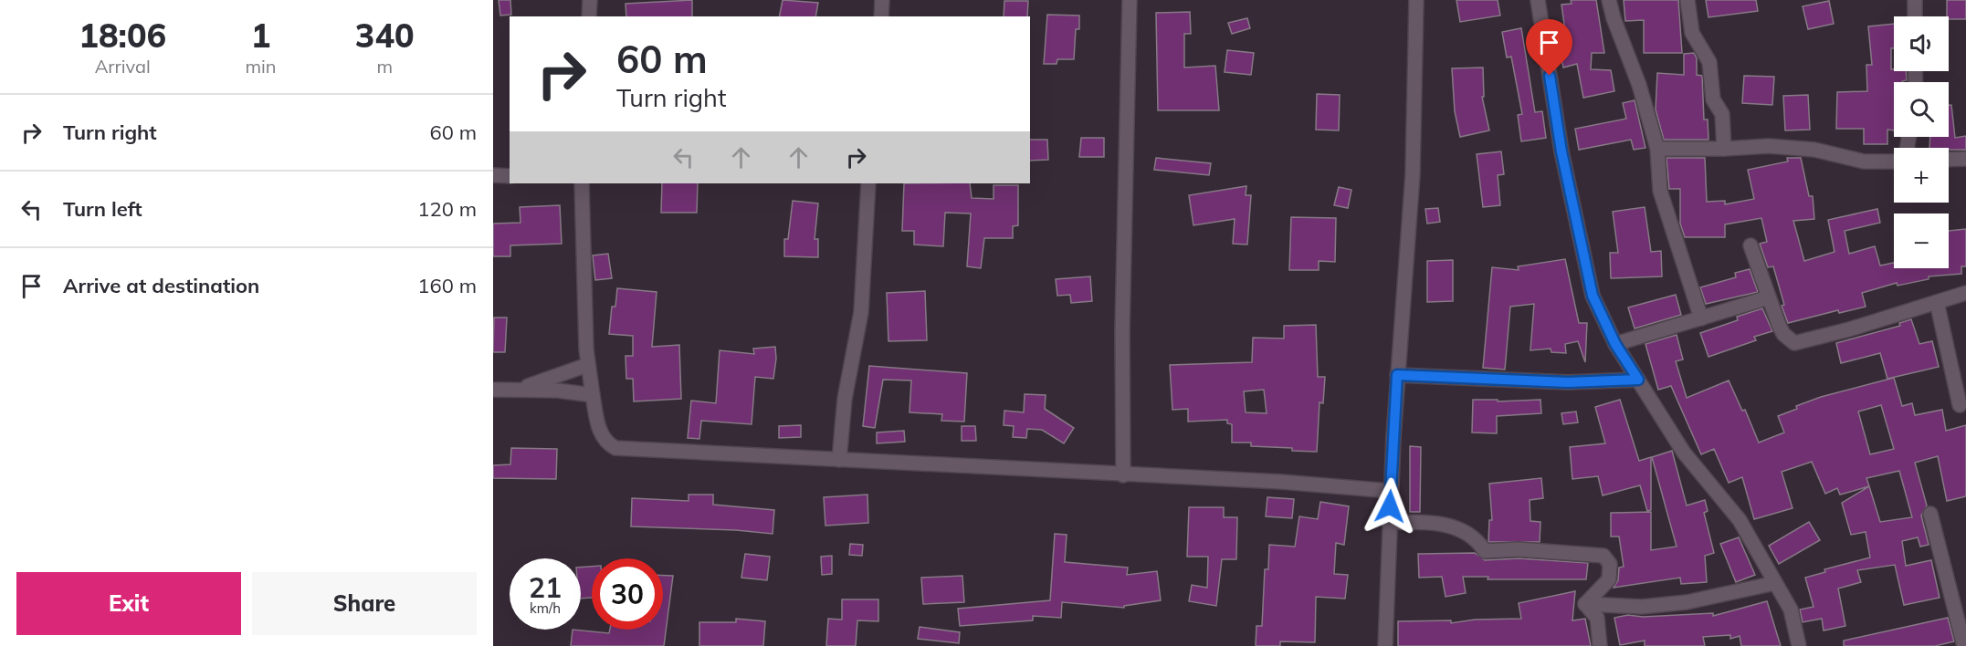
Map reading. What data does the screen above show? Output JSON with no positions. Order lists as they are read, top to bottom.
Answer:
{
  "page": {
    "eta": [
      "18:06",
      "Arrival",
      "1",
      "min",
      "340",
      "m"
    ],
    "map_buttons": ["+", "−"],
    "turn": ["60 m", "Turn right"],
    "list": [
      {
        "name": "Turn right",
        "value": "60 m"
      },
      {
        "name": "Turn left",
        "value": "120 m"
      },
      {
        "name": "Arrive at destination",
        "value": "160 m"
      }
    ],
    "speed": "21 km/h",
    "limit": "30",
    "buttons": ["Exit", "Share"]
  }
}
